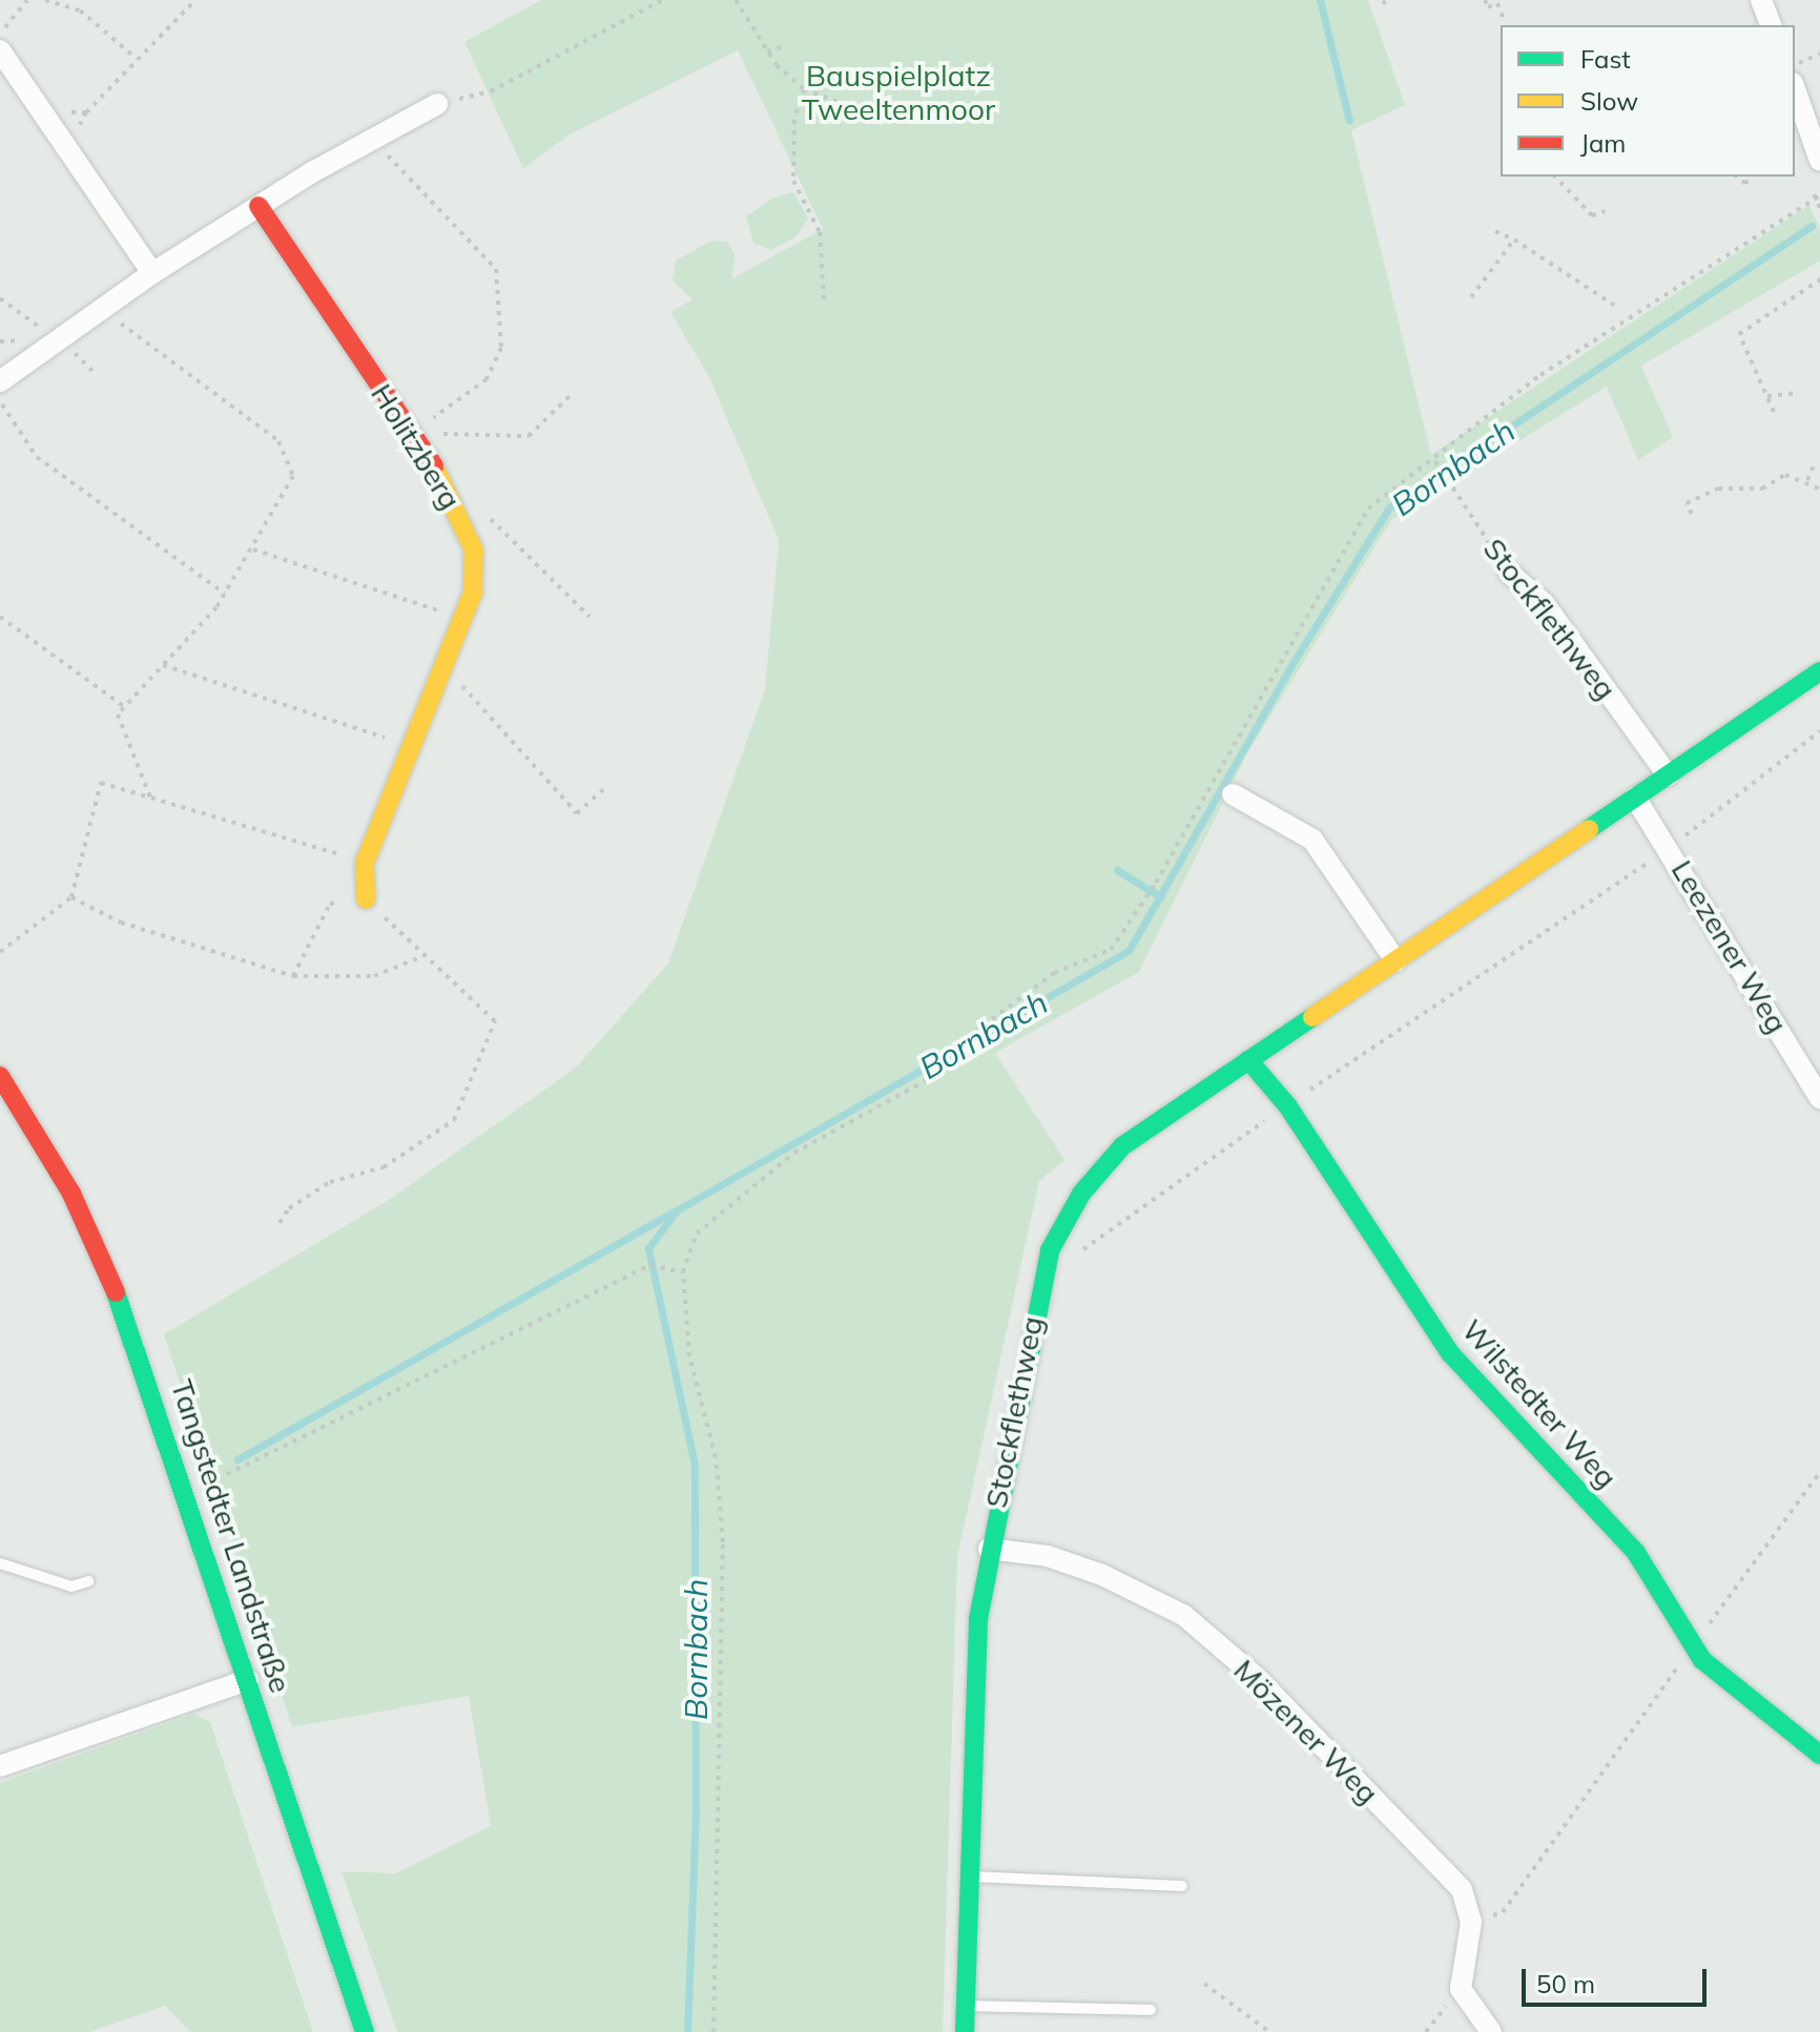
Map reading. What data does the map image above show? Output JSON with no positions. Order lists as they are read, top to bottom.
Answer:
{
  "streets": {
    "street": [
      "Holitzberg",
      "Stockflethweg",
      "Leezener Weg",
      "Wilstedter Weg",
      "Tangstedter Landstraße",
      "Mözener Weg"
    ]
  },
  "crossings": [
    ["Stockflethweg", "Leezener Weg"],
    ["Stockflethweg", "Wilstedter Weg"],
    ["Stockflethweg", "Mözener Weg"]
  ],
  "water": ["Bornbach"],
  "parks": ["Bauspielplatz Tweeltenmoor"],
  "legend": ["Fast", "Slow", "Jam"],
  "scale_bar": "50 m"
}
